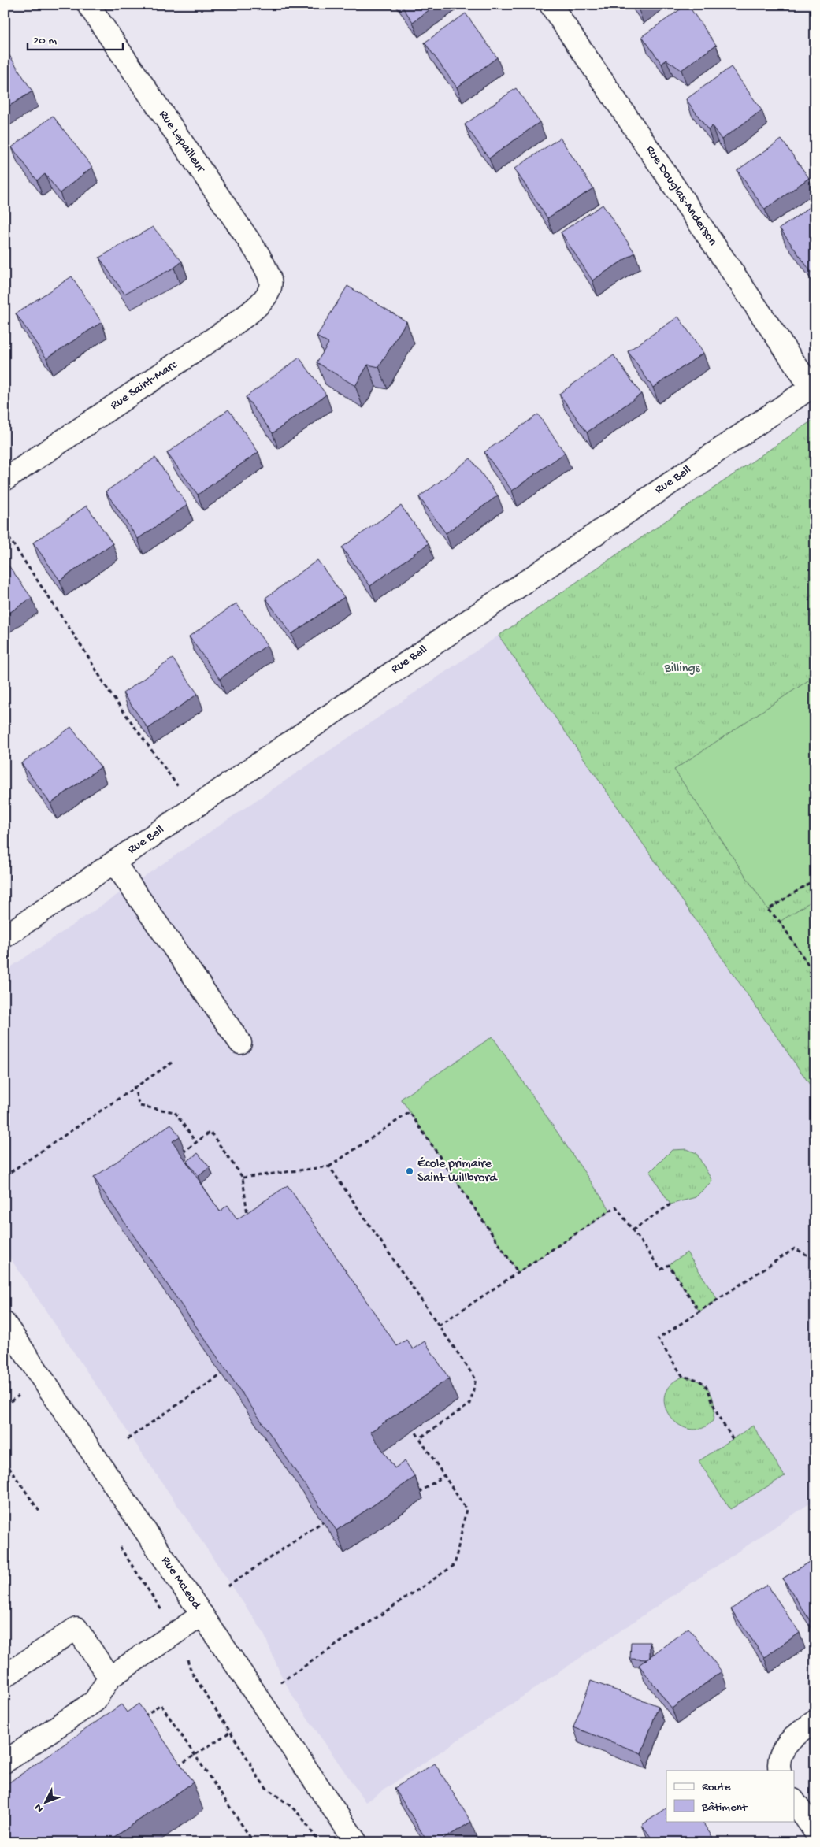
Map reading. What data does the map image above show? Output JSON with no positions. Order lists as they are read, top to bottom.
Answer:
{
  "streets": {
    "street": [
      "Rue Lepailleur",
      "Rue Douglas-Anderson",
      "Rue Saint-Marc",
      "Rue Bell",
      "Rue McLeod"
    ]
  },
  "crossings": [
    ["Rue Lepailleur", "Rue Saint-Marc"],
    ["Rue Douglas-Anderson", "Rue Bell"]
  ],
  "parks": ["Billings"],
  "places": ["École primaire Saint-Willbrord"],
  "legend": ["Route", "Bâtiment"],
  "scale_bar": "20 m",
  "north": "bottom left"
}
